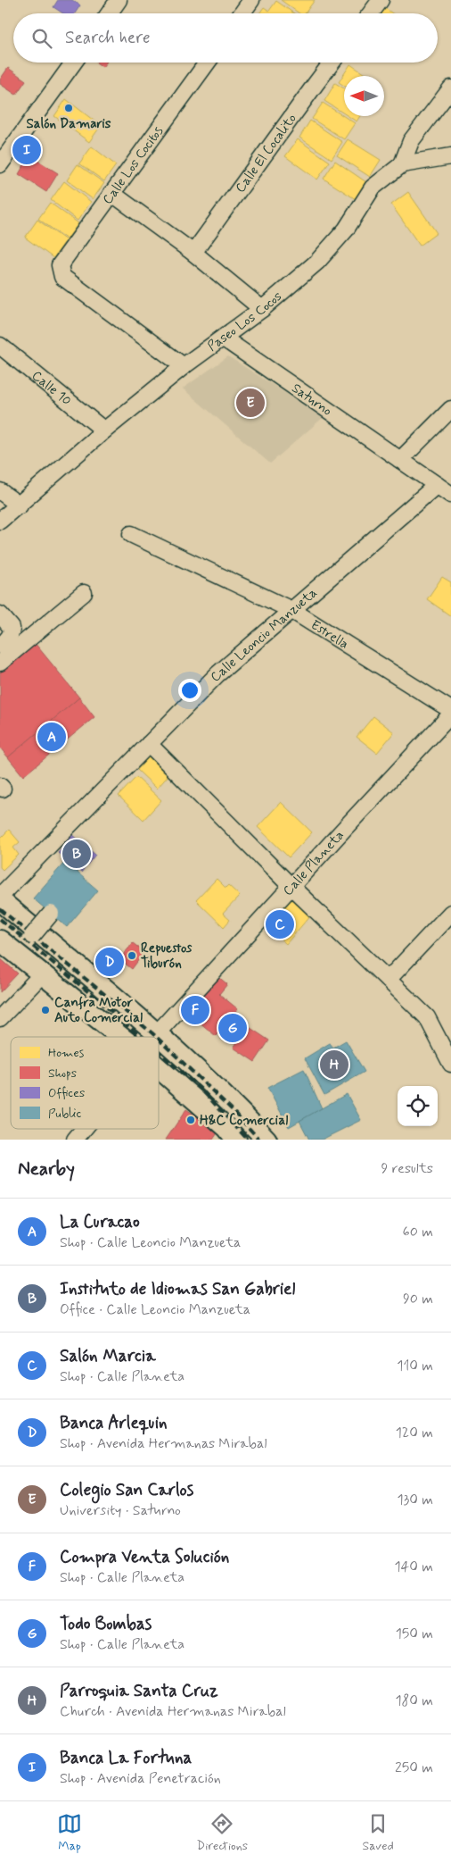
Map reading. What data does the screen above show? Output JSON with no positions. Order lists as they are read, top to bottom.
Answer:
{
  "streets": {
    "street": [
      "Calle El Cocalito",
      "Calle Los Cocitos",
      "Paseo Los Cocos",
      "Calle 10",
      "Saturno",
      "Estrella",
      "Calle Leoncio Manzueta",
      "Calle Planeta"
    ]
  },
  "crossings": [
    ["Calle Los Cocitos", "Paseo Los Cocos"],
    ["Paseo Los Cocos", "Calle 10"],
    ["Paseo Los Cocos", "Saturno"],
    ["Estrella", "Calle Leoncio Manzueta"]
  ],
  "places": [
    "Salón Damaris",
    "Repuestos Tiburón",
    "Canfra Motor Auto Comercial",
    "H&C Comercial"
  ],
  "legend": [
    "Homes",
    "Shops",
    "Offices",
    "Public"
  ],
  "north": "left",
  "page": {
    "search": "Search here",
    "pins": [
      "I",
      "E",
      "A",
      "B",
      "C",
      "D",
      "F",
      "G",
      "H"
    ],
    "heading": ["Nearby", "9 results"],
    "list": [
      {
        "mark": "A",
        "name": "La Curacao",
        "note": "Shop · Calle Leoncio Manzueta",
        "value": "60 m"
      },
      {
        "mark": "B",
        "name": "Instituto de Idiomas San Gabriel",
        "note": "Office · Calle Leoncio Manzueta",
        "value": "90 m"
      },
      {
        "mark": "C",
        "name": "Salón Marcia",
        "note": "Shop · Calle Planeta",
        "value": "110 m"
      },
      {
        "mark": "D",
        "name": "Banca Arlequin",
        "note": "Shop · Avenida Hermanas Mirabal",
        "value": "120 m"
      },
      {
        "mark": "E",
        "name": "Colegio San Carlos",
        "note": "University · Saturno",
        "value": "130 m"
      },
      {
        "mark": "F",
        "name": "Compra Venta Solución",
        "note": "Shop · Calle Planeta",
        "value": "140 m"
      },
      {
        "mark": "G",
        "name": "Todo Bombas",
        "note": "Shop · Calle Planeta",
        "value": "150 m"
      },
      {
        "mark": "H",
        "name": "Parroquia Santa Cruz",
        "note": "Church · Avenida Hermanas Mirabal",
        "value": "180 m"
      },
      {
        "mark": "I",
        "name": "Banca La Fortuna",
        "note": "Shop · Avenida Penetración",
        "value": "250 m"
      }
    ],
    "nav": ["Map", "Directions", "Saved"]
  }
}
